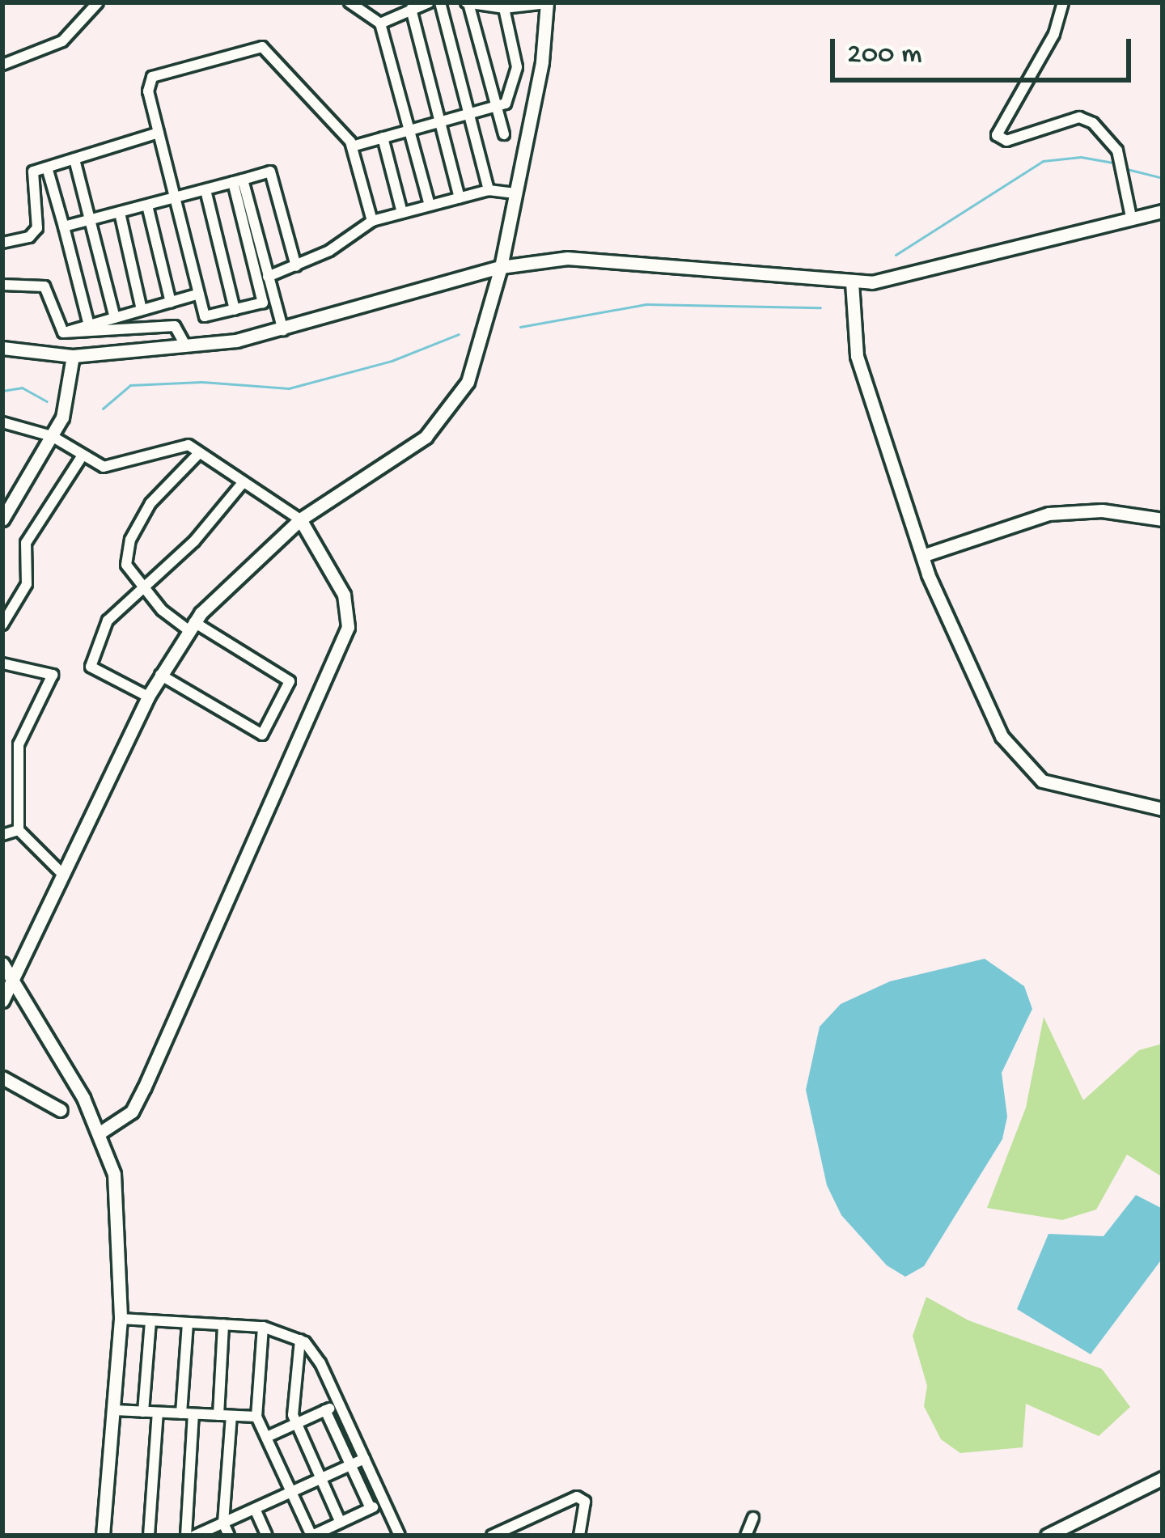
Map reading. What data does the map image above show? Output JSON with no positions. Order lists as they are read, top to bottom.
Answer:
{
  "scale_bar": "200 m"
}
